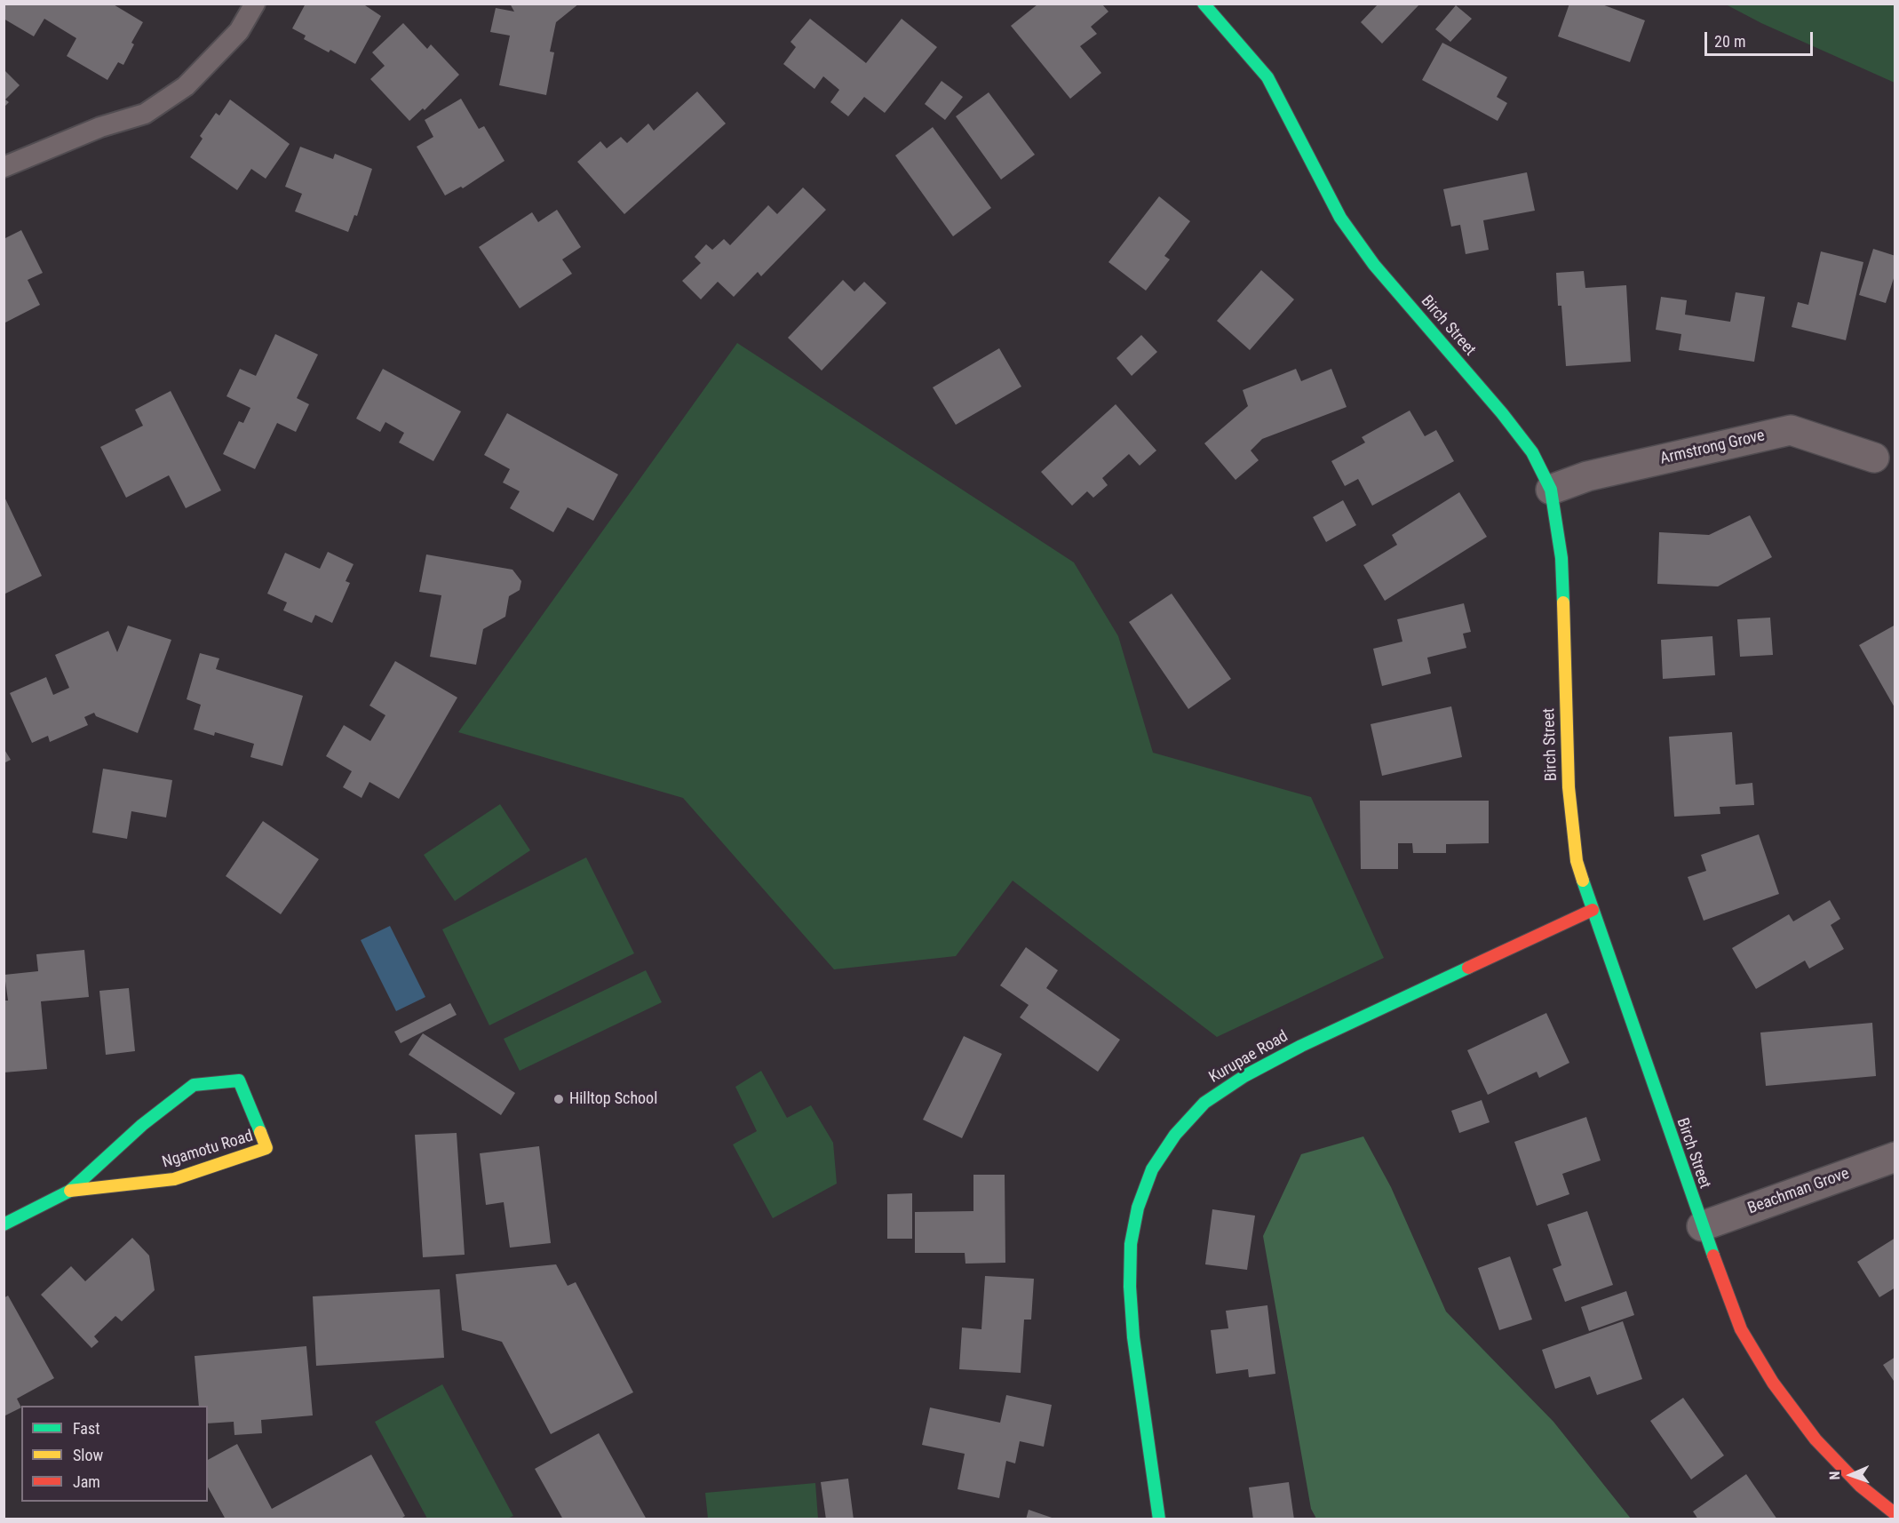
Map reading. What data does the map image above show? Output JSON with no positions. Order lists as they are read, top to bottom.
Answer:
{
  "streets": {
    "street": [
      "Birch Street",
      "Armstrong Grove",
      "Kurupae Road",
      "Ngamotu Road",
      "Beachman Grove"
    ]
  },
  "crossings": [
    ["Birch Street", "Armstrong Grove"],
    ["Birch Street", "Kurupae Road"],
    ["Birch Street", "Beachman Grove"]
  ],
  "places": ["Hilltop School"],
  "legend": ["Fast", "Slow", "Jam"],
  "scale_bar": "20 m",
  "north": "left"
}
